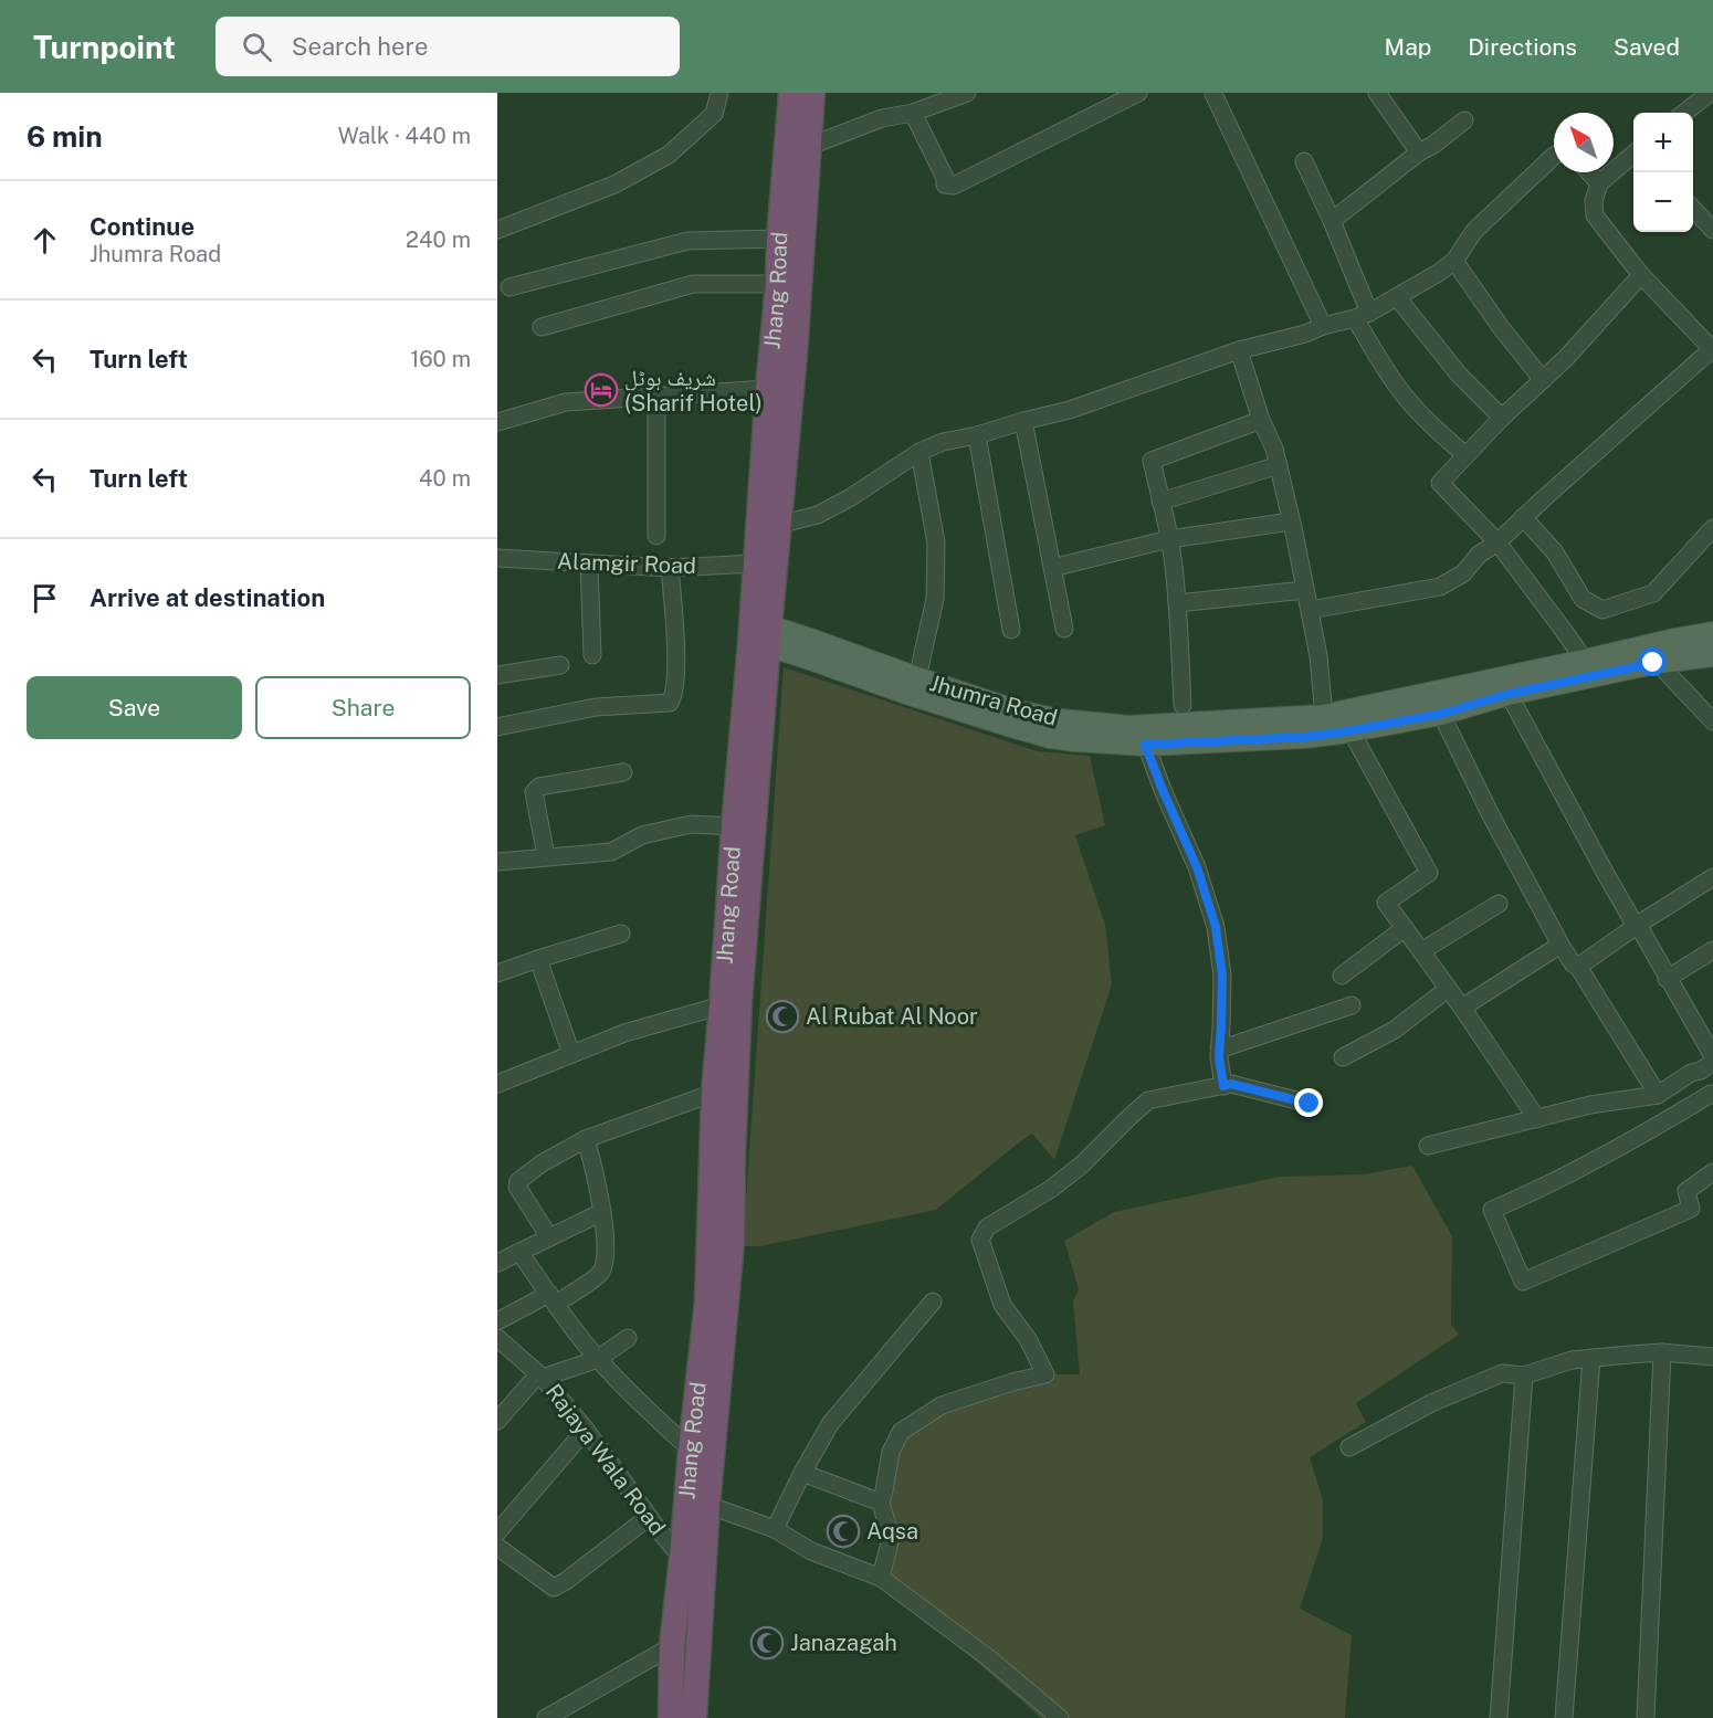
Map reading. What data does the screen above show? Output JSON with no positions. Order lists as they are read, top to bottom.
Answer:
{
  "streets": {
    "highway": ["Jhang Road"],
    "main road": ["Jhumra Road"],
    "street": ["Alamgir Road", "Rajaya Wala Road"]
  },
  "crossings": [
    ["Jhang Road", "Alamgir Road"],
    ["Jhang Road", "Jhumra Road"],
    ["Jhang Road", "Rajaya Wala Road"]
  ],
  "places": {
    "hotel": ["شریف ہوٹل (Sharif Hotel)"],
    "mosque": ["Al Rubat Al Noor", "Aqsa", "Janazagah"]
  },
  "north": "top left",
  "page": {
    "header": "Turnpoint",
    "search": "Search here",
    "nav": ["Map", "Directions", "Saved"],
    "heading": ["6 min", "Walk · 440 m"],
    "map_buttons": ["+", "−"],
    "list": [
      ["Continue", "Jhumra Road", "240 m"],
      ["Turn left", "160 m"],
      ["Turn left", "40 m"],
      "Arrive at destination"
    ],
    "buttons": ["Save", "Share"]
  }
}
